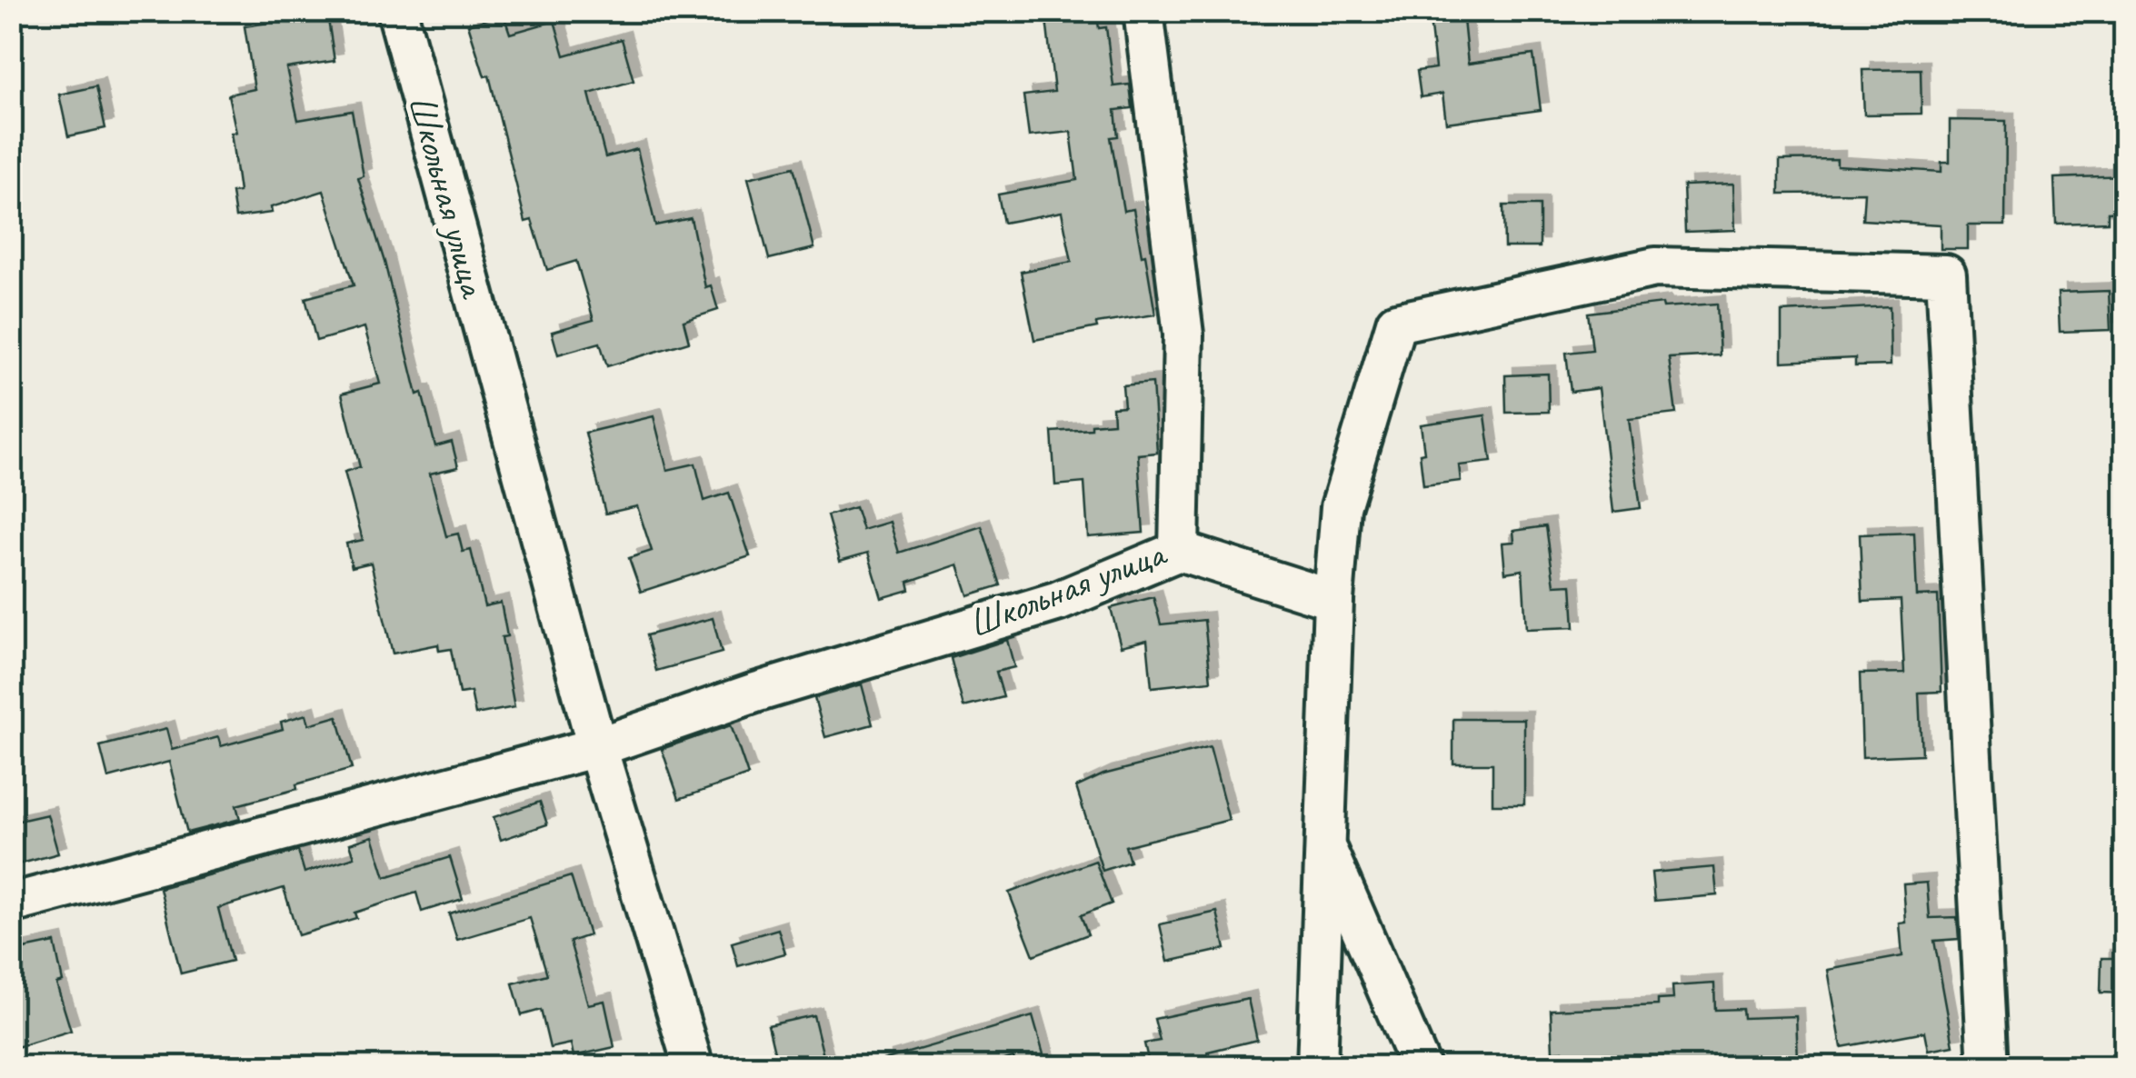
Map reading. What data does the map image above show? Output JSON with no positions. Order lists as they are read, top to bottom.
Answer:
{
  "streets": {
    "street": ["Школьная улица"]
  }
}
